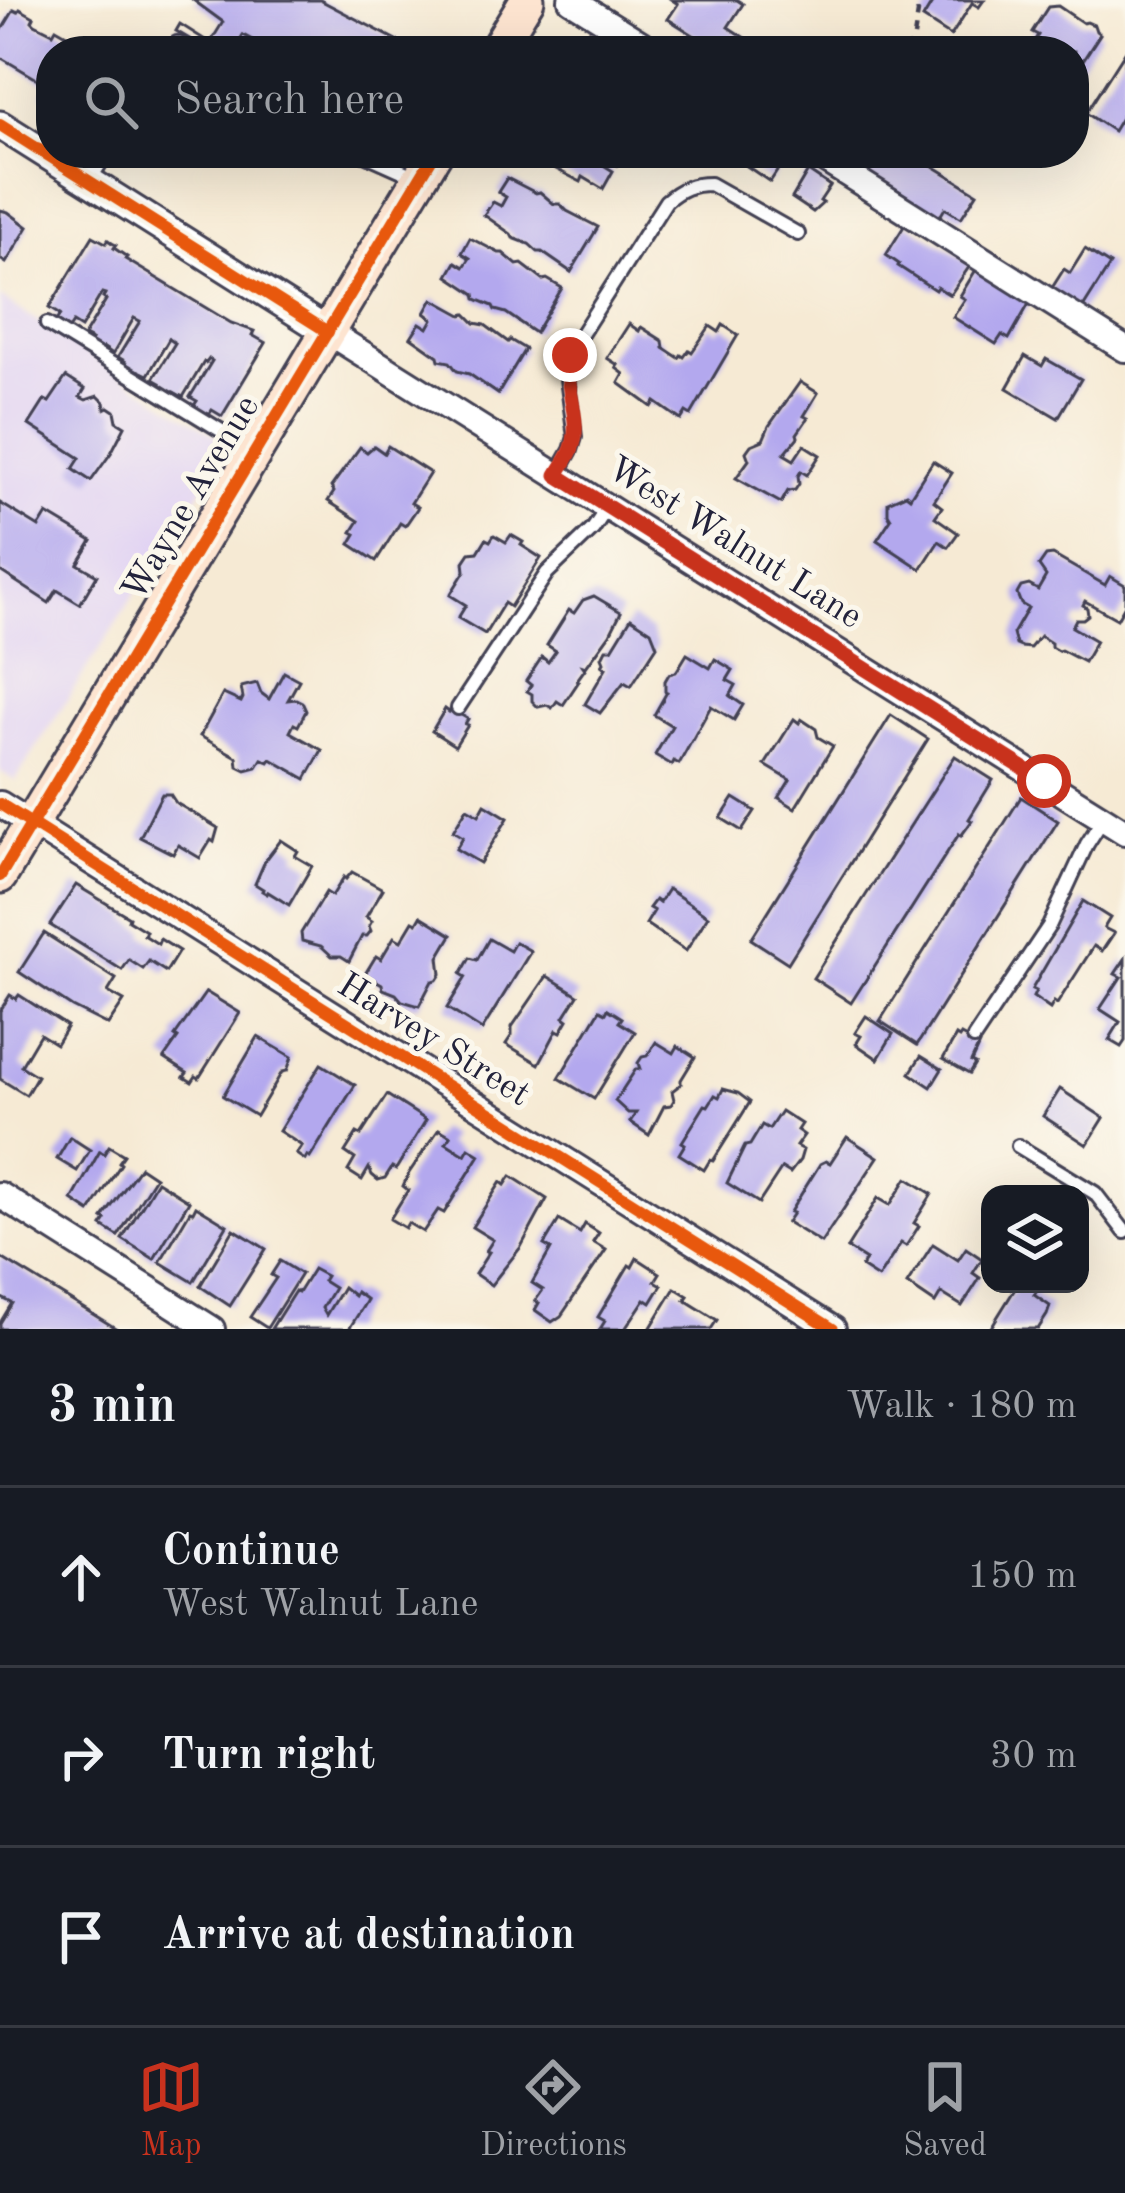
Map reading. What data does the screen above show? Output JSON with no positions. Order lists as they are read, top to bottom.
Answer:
{
  "streets": {
    "main road": ["Wayne Avenue"],
    "street": ["West Walnut Lane", "Harvey Street"]
  },
  "crossings": [
    ["Wayne Avenue", "West Walnut Lane"],
    ["Wayne Avenue", "Harvey Street"]
  ],
  "page": {
    "search": "Search here",
    "heading": ["3 min", "Walk · 180 m"],
    "list": [
      ["Continue", "West Walnut Lane", "150 m"],
      ["Turn right", "30 m"],
      "Arrive at destination"
    ],
    "nav": ["Map", "Directions", "Saved"]
  }
}
